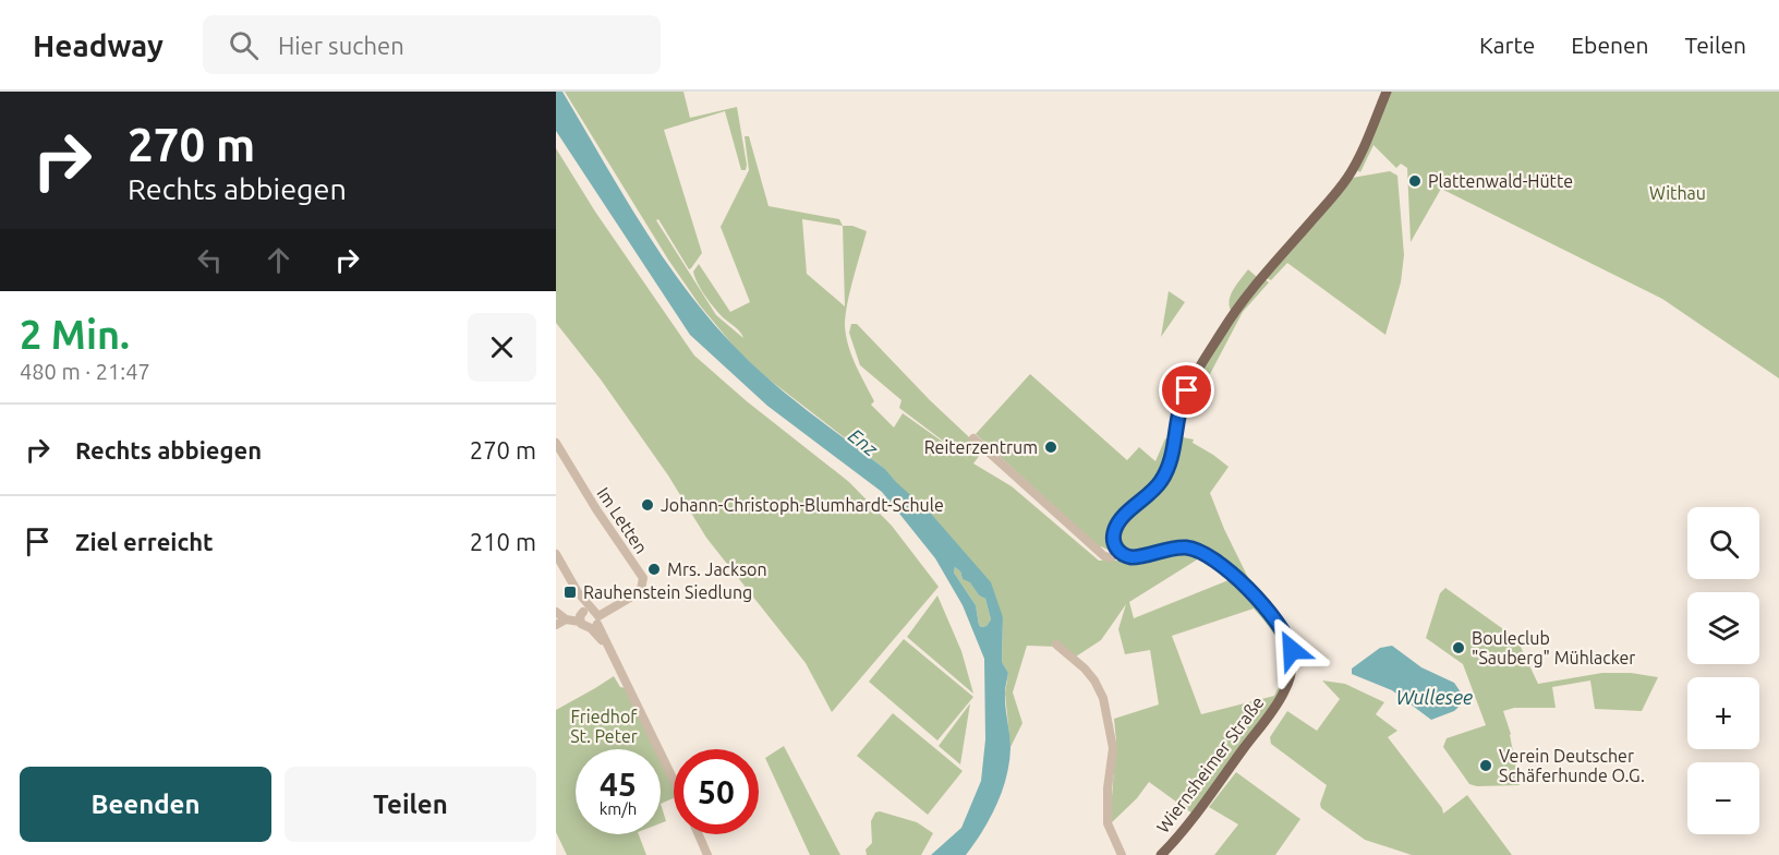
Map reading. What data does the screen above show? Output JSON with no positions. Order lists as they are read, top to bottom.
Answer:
{
  "streets": {
    "main road": ["Wiernsheimer Straße"],
    "street": ["Im Letten"]
  },
  "water": ["Enz", "Wullesee"],
  "parks": ["Withau", "Friedhof St. Peter"],
  "places": {
    "other": [
      "Plattenwald-Hütte",
      "Reiterzentrum",
      "Johann-Christoph-Blumhardt-Schule",
      "Mrs. Jackson",
      "Bouleclub \"Sauberg\" Mühlacker",
      "Verein Deutscher Schäferhunde O.G."
    ],
    "transit": ["Rauhenstein Siedlung"]
  },
  "page": {
    "header": "Headway",
    "search": "Hier suchen",
    "nav": ["Karte", "Ebenen", "Teilen"],
    "turn": ["270 m", "Rechts abbiegen"],
    "heading": ["2 Min.", "480 m · 21:47"],
    "list": [
      {
        "name": "Rechts abbiegen",
        "value": "270 m"
      },
      {
        "name": "Ziel erreicht",
        "value": "210 m"
      }
    ],
    "map_buttons": ["+", "−"],
    "speed": "45 km/h",
    "limit": "50",
    "buttons": ["Beenden", "Teilen"]
  }
}
